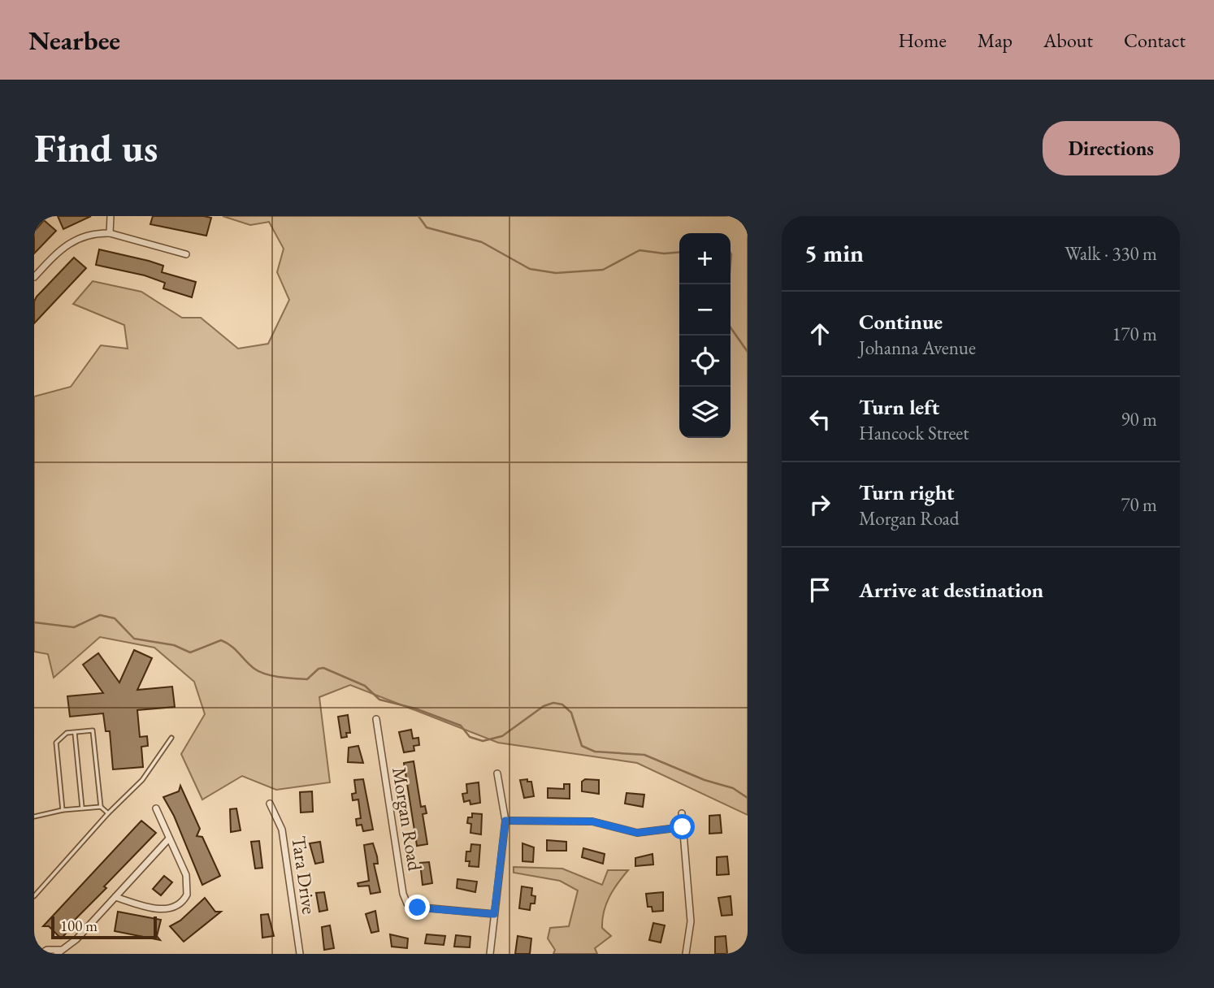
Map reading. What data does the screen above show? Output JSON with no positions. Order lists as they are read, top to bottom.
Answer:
{
  "streets": {
    "street": ["Morgan Road", "Tara Drive"]
  },
  "scale_bar": "100 m",
  "page": {
    "header": "Nearbee",
    "nav": [
      "Home",
      "Map",
      "About",
      "Contact"
    ],
    "buttons": "Directions",
    "title": "Find us",
    "heading": ["5 min", "Walk · 330 m"],
    "map_buttons": ["+", "−"],
    "list": [
      ["Continue", "Johanna Avenue", "170 m"],
      ["Turn left", "Hancock Street", "90 m"],
      ["Turn right", "Morgan Road", "70 m"],
      "Arrive at destination"
    ],
    "scale": "100 m"
  }
}
